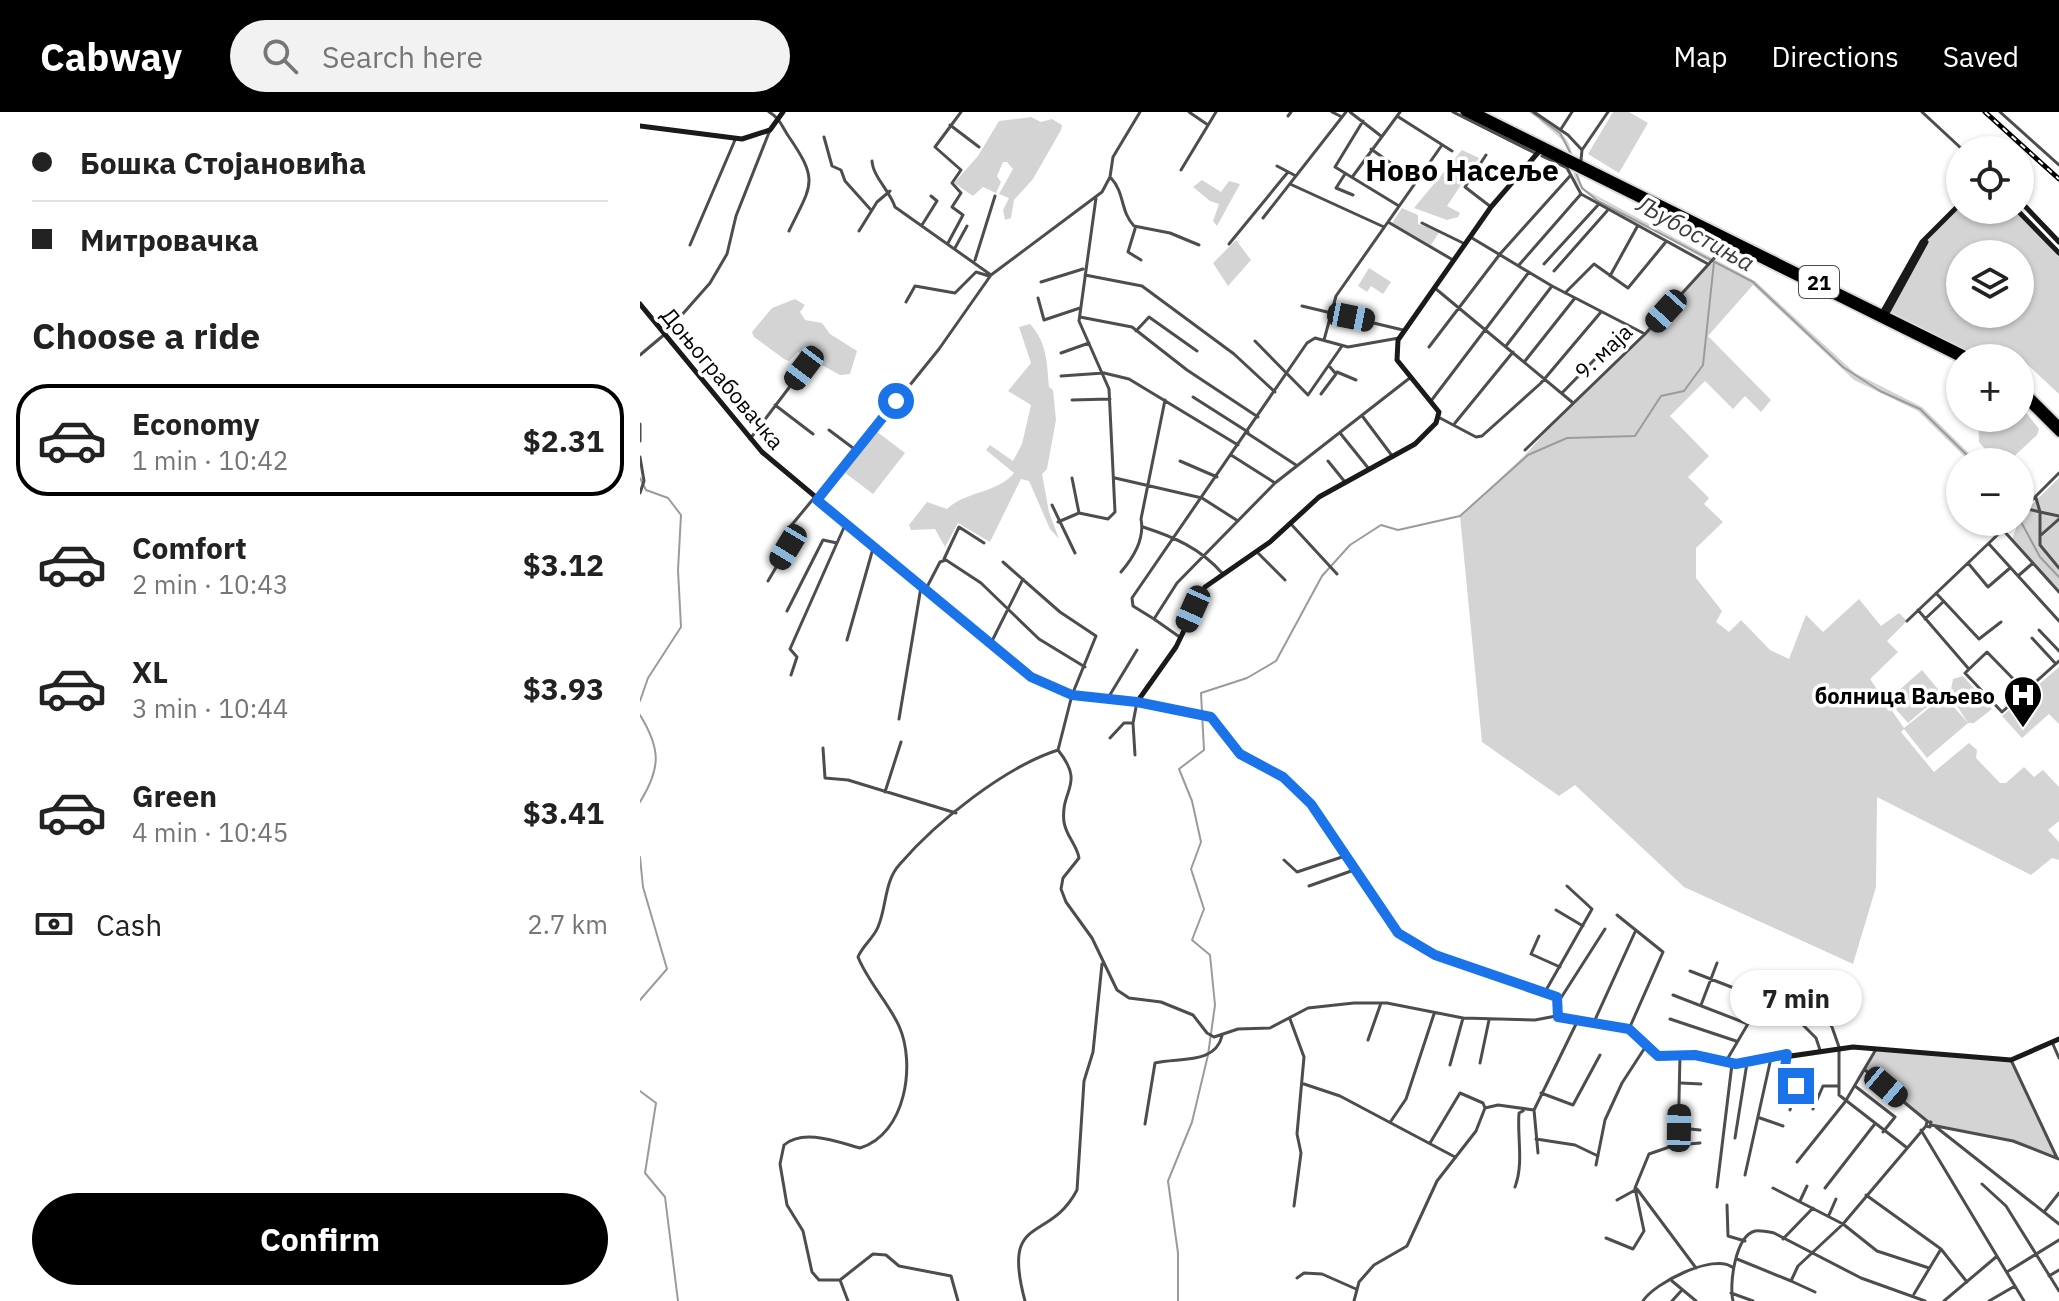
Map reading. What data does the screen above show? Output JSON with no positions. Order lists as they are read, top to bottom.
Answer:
{
  "streets": {
    "main road": ["21"],
    "street": ["9. маја", "Доњограбовачка"]
  },
  "crossings": [
    ["21", "9. маја"]
  ],
  "districts": ["Ново Насеље"],
  "water": ["Љубостиња"],
  "places": {
    "hospital": ["болница Ваљево"]
  },
  "page": {
    "header": "Cabway",
    "search": "Search here",
    "nav": ["Map", "Directions", "Saved"],
    "banner": ["Бошка Стојановића", "Митровачка"],
    "map_buttons": ["+", "−"],
    "heading": "Choose a ride",
    "list": [
      {
        "name": "Economy",
        "note": "1 min · 10:42",
        "value": "$2.31"
      },
      {
        "name": "Comfort",
        "note": "2 min · 10:43",
        "value": "$3.12"
      },
      {
        "name": "XL",
        "note": "3 min · 10:44",
        "value": "$3.93"
      },
      {
        "name": "Green",
        "note": "4 min · 10:45",
        "value": "$3.41"
      }
    ],
    "pay": ["Cash", "2.7 km"],
    "bubble": "7 min",
    "buttons": "Confirm"
  }
}
